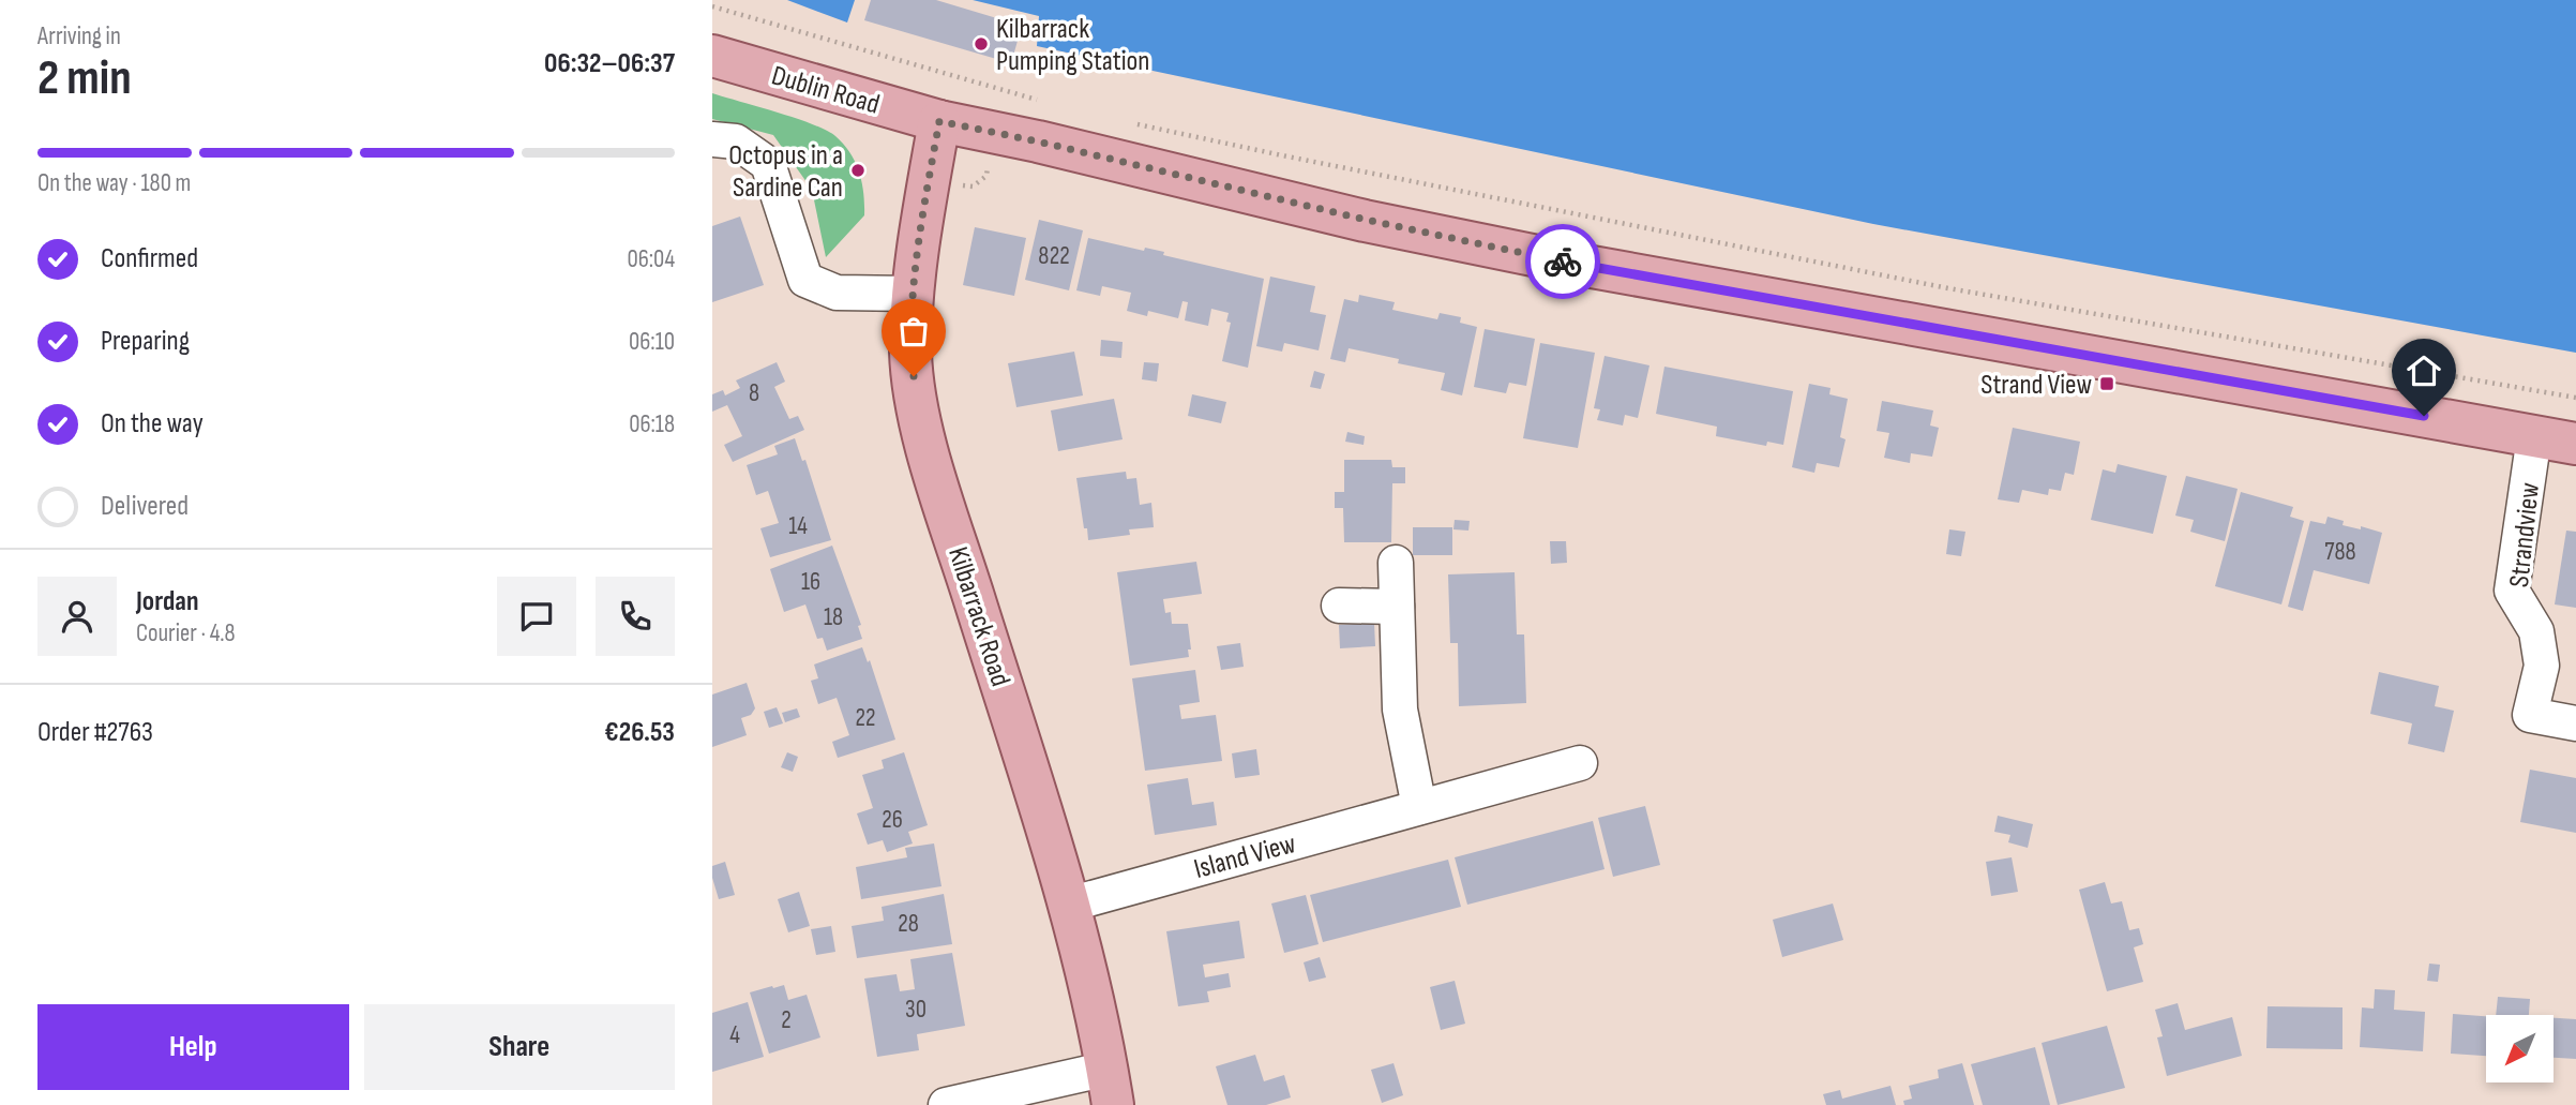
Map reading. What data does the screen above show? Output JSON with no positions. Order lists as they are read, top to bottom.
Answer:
{
  "streets": {
    "main road": ["Dublin Road", "Kilbarrack Road"],
    "street": ["Strandview", "Island View"]
  },
  "crossings": [
    ["Dublin Road", "Strandview"],
    ["Dublin Road", "Kilbarrack Road"],
    ["Kilbarrack Road", "Island View"]
  ],
  "places": {
    "other": ["Kilbarrack Pumping Station", "Octopus in a Sardine Can"],
    "transit": ["Strand View"]
  },
  "house_numbers": [
    "822",
    "8",
    "14",
    "788",
    "16",
    "18",
    "22",
    "26",
    "28",
    "30",
    "2",
    "4"
  ],
  "north": "bottom left",
  "page": {
    "heading": ["2 min", "Arriving in", "06:32–06:37"],
    "panel": [
      "Jordan",
      "Courier · 4.8",
      "Order #2763",
      "€26.53"
    ],
    "bar": "On the way · 180 m",
    "list": [
      ["Confirmed", "06:04"],
      ["Preparing", "06:10"],
      ["On the way", "06:18"],
      "Delivered"
    ],
    "buttons": ["Help", "Share"]
  }
}
